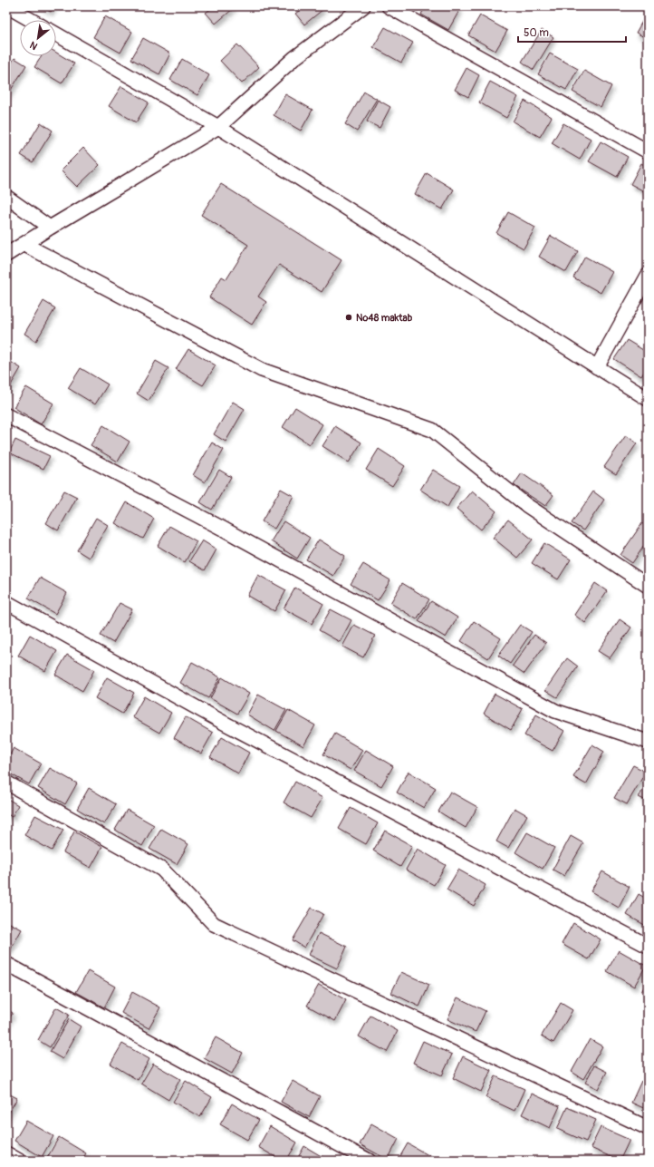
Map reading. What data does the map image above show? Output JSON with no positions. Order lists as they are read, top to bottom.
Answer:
{
  "places": ["№48 maktab"],
  "scale_bar": "50 m",
  "north": "bottom left"
}
